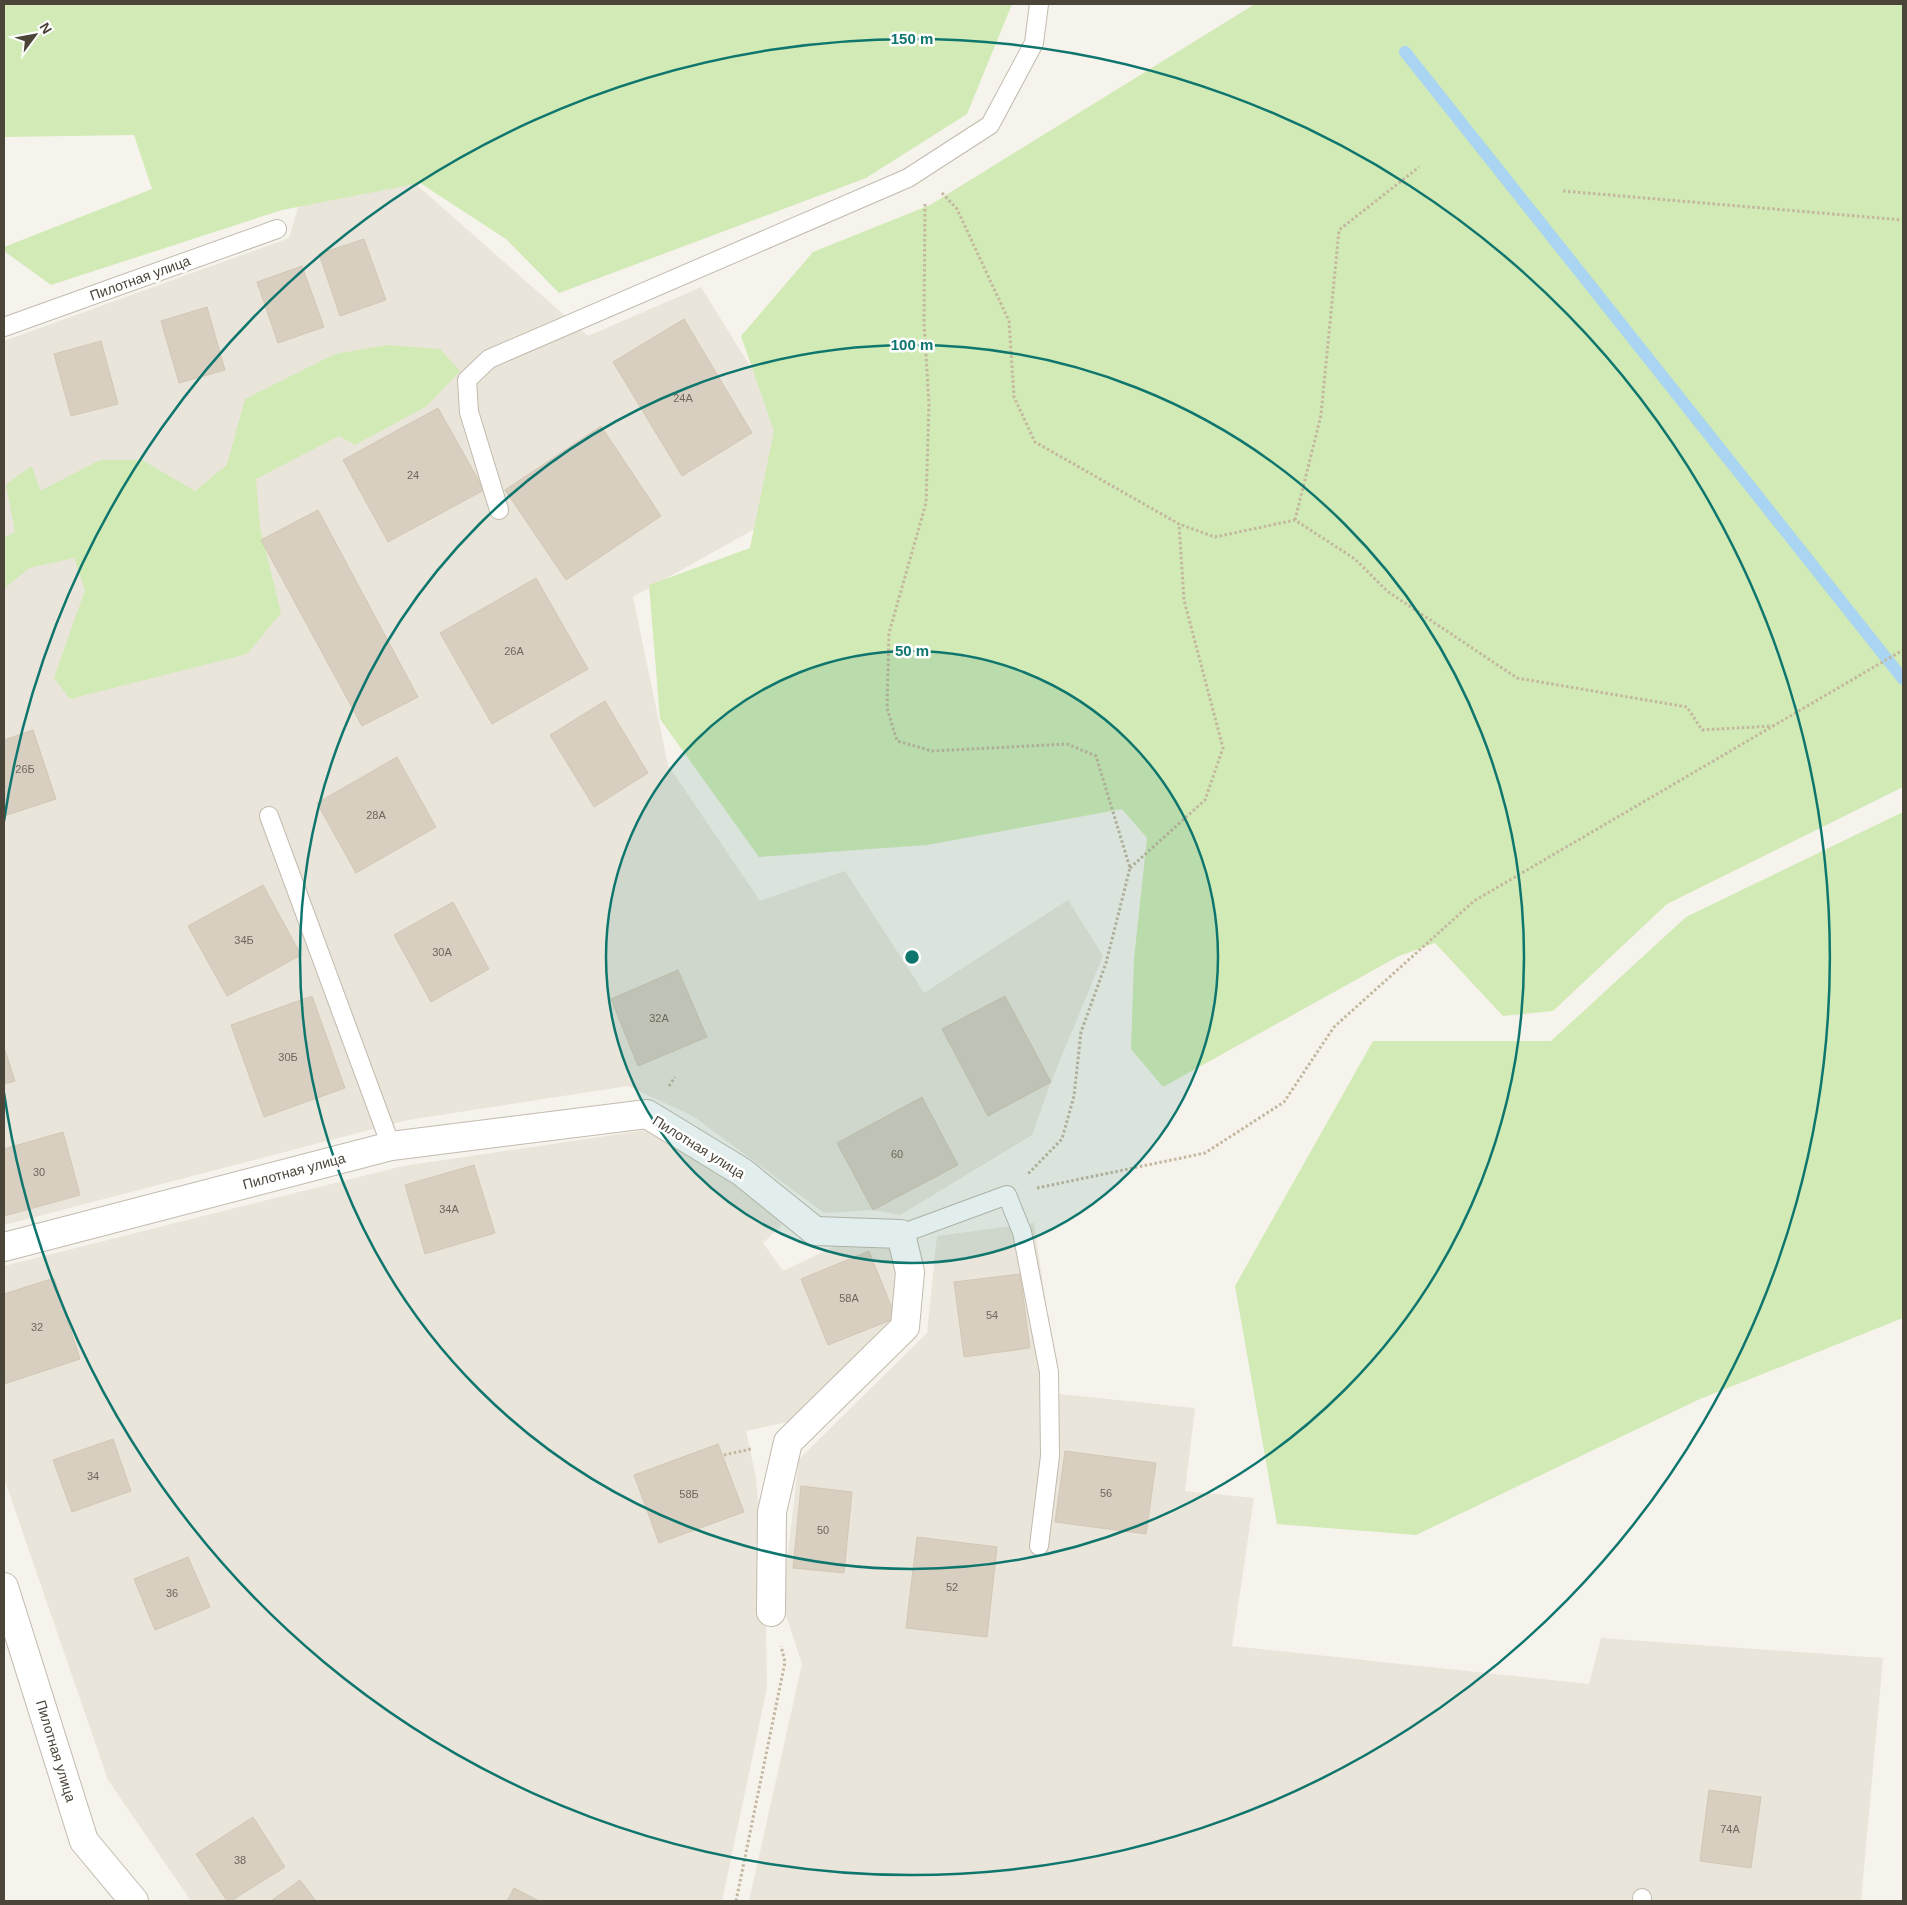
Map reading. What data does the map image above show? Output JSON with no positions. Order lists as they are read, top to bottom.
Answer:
{
  "streets": {
    "street": ["Пилотная улица"]
  },
  "house_numbers": [
    "24А",
    "24",
    "26А",
    "26Б",
    "28А",
    "34Б",
    "30А",
    "32А",
    "30Б",
    "60",
    "30",
    "34А",
    "58А",
    "54",
    "32",
    "34",
    "56",
    "58Б",
    "50",
    "52",
    "36",
    "74А",
    "38"
  ],
  "north": "top right",
  "rings": ["150 m", "100 m", "50 m"]
}
